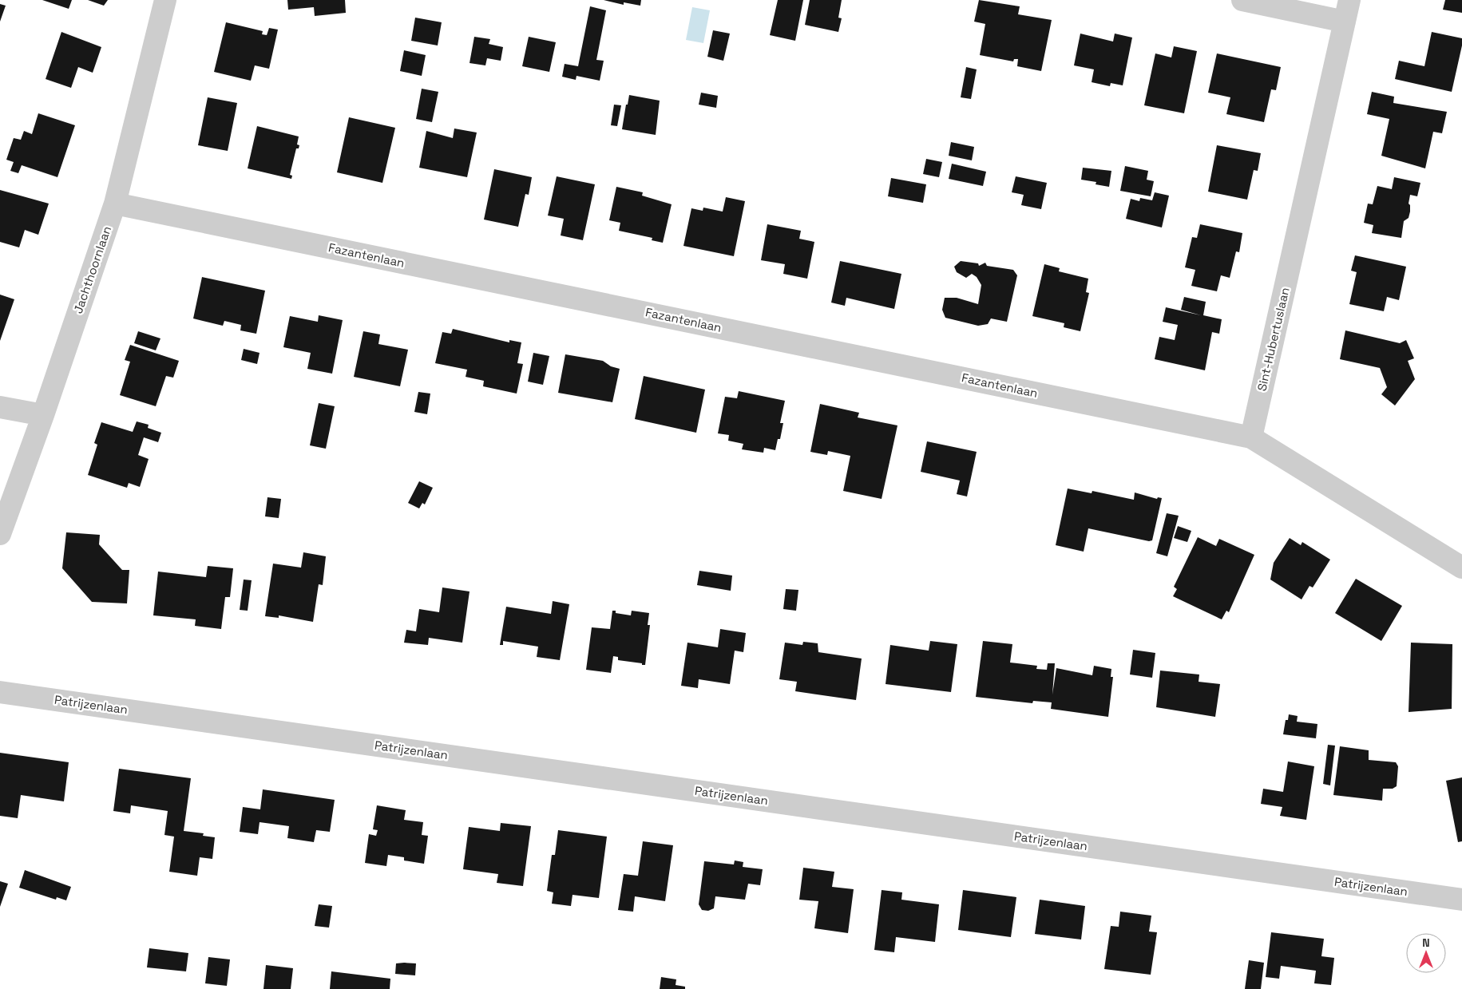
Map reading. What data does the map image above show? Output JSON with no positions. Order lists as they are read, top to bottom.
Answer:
{
  "streets": {
    "street": [
      "Fazantenlaan",
      "Jachthoornlaan",
      "Sint-Hubertuslaan",
      "Patrijzenlaan"
    ]
  },
  "crossings": [
    ["Fazantenlaan", "Jachthoornlaan"],
    ["Fazantenlaan", "Sint-Hubertuslaan"]
  ],
  "north": "top"
}
